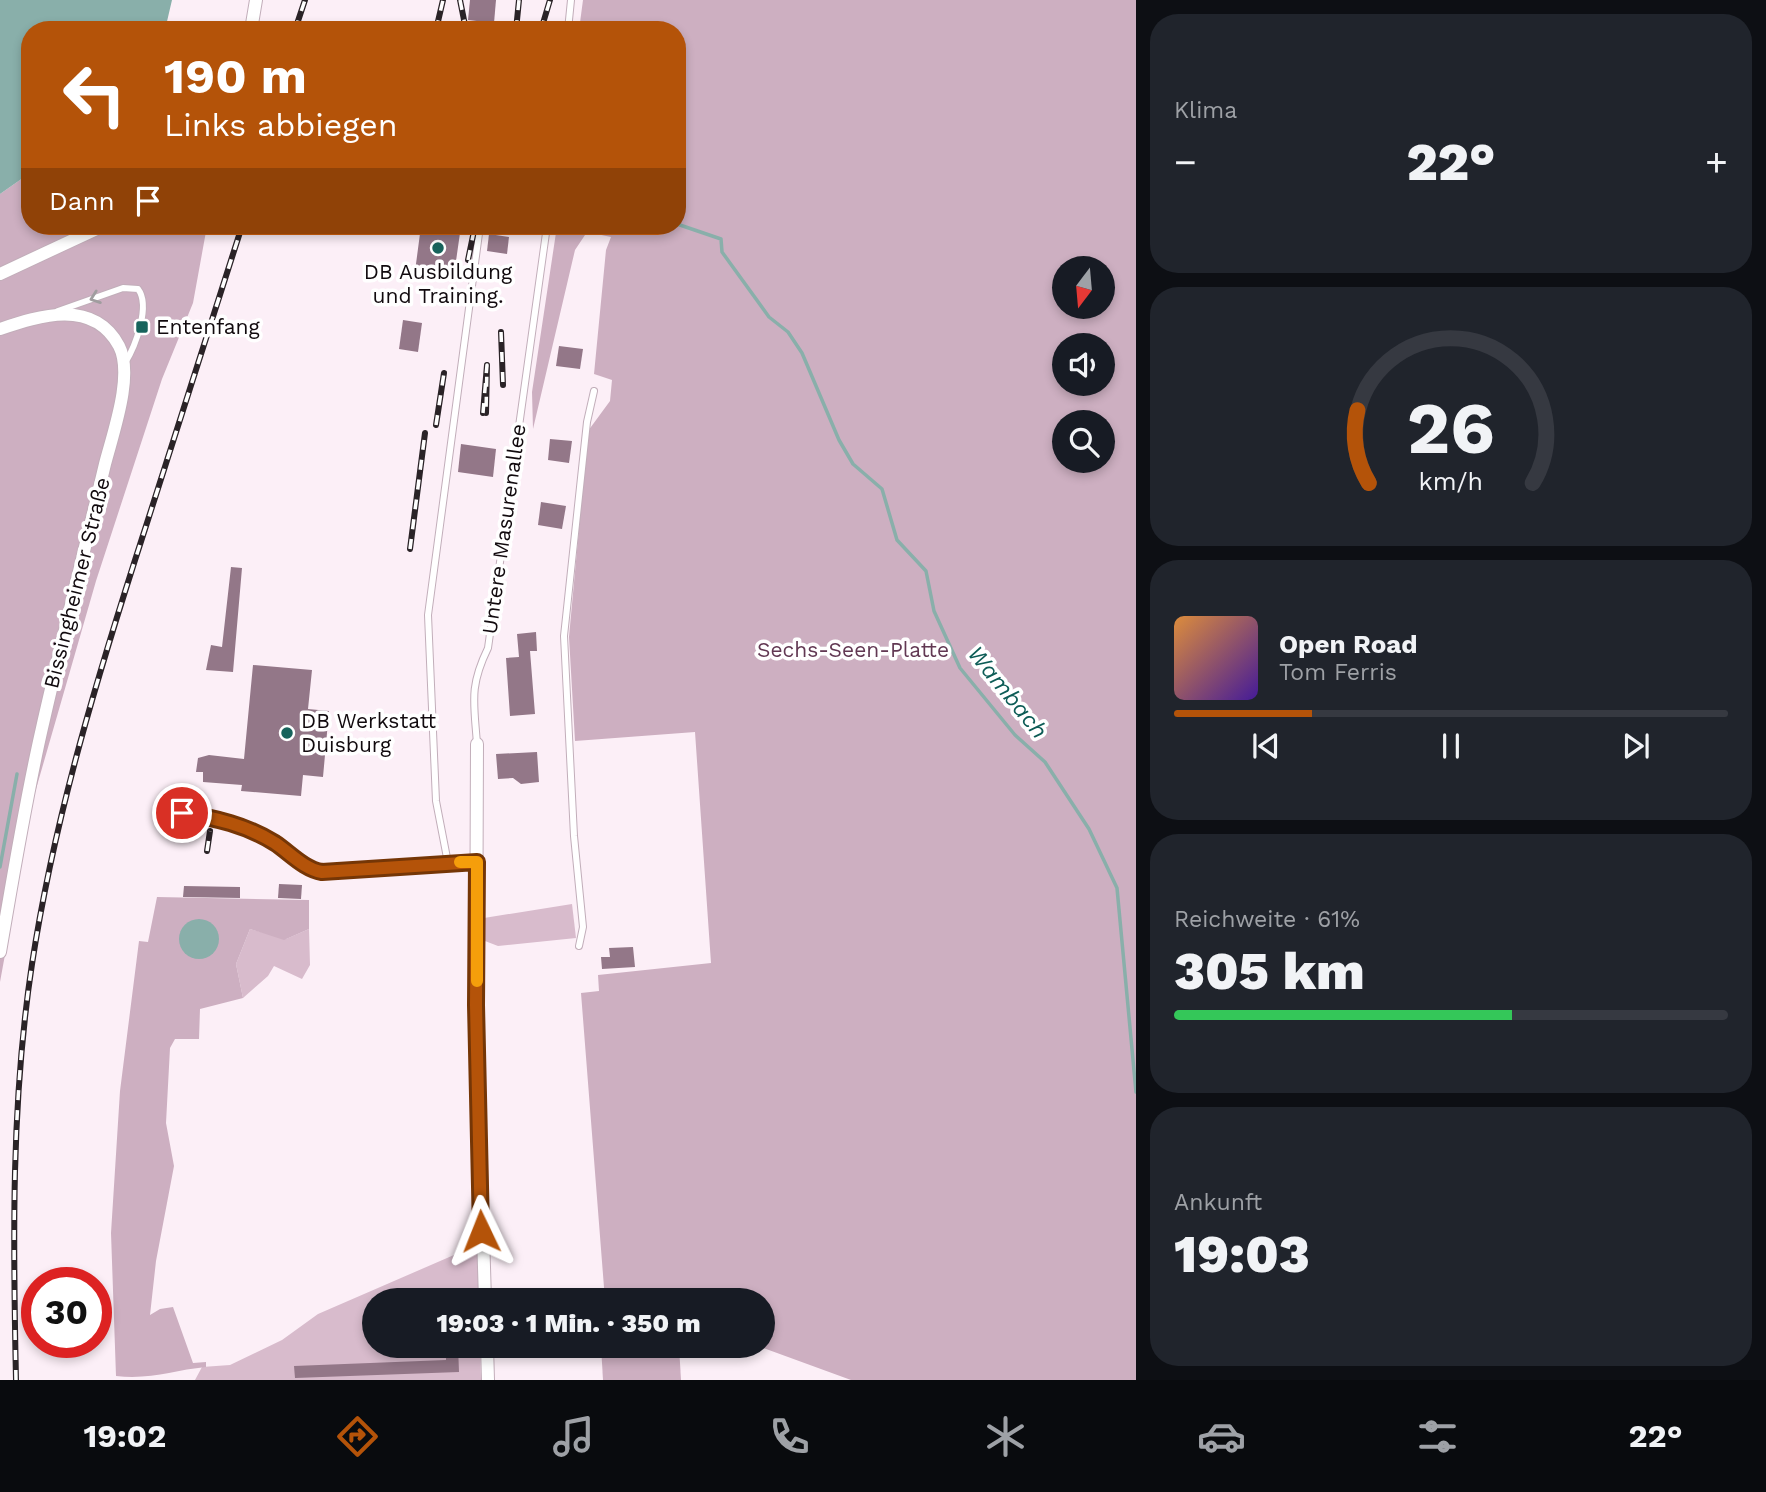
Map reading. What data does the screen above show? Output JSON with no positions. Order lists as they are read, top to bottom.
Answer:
{
  "streets": {
    "street": ["Untere Masurenallee", "Bissingheimer Straße"]
  },
  "water": ["Wambach"],
  "parks": ["Sechs-Seen-Platte"],
  "places": {
    "other": ["DB Ausbildung und Training.", "DB Werkstatt Duisburg"],
    "transit": ["Entenfang"]
  },
  "north": "bottom",
  "page": {
    "tile": [
      "Klima",
      ["Reichweite · 61%", "305 km"],
      ["Ankunft", "19:03"]
    ],
    "turn": ["190 m", "Links abbiegen"],
    "heat": ["−", "22°", "+"],
    "then": "Dann",
    "song": ["Open Road", "Tom Ferris"],
    "limit": "30",
    "trip": "19:03 · 1 Min. · 350 m",
    "tabs": ["19:02", "22°"],
    "gauge": ["26", "km/h"]
  }
}
